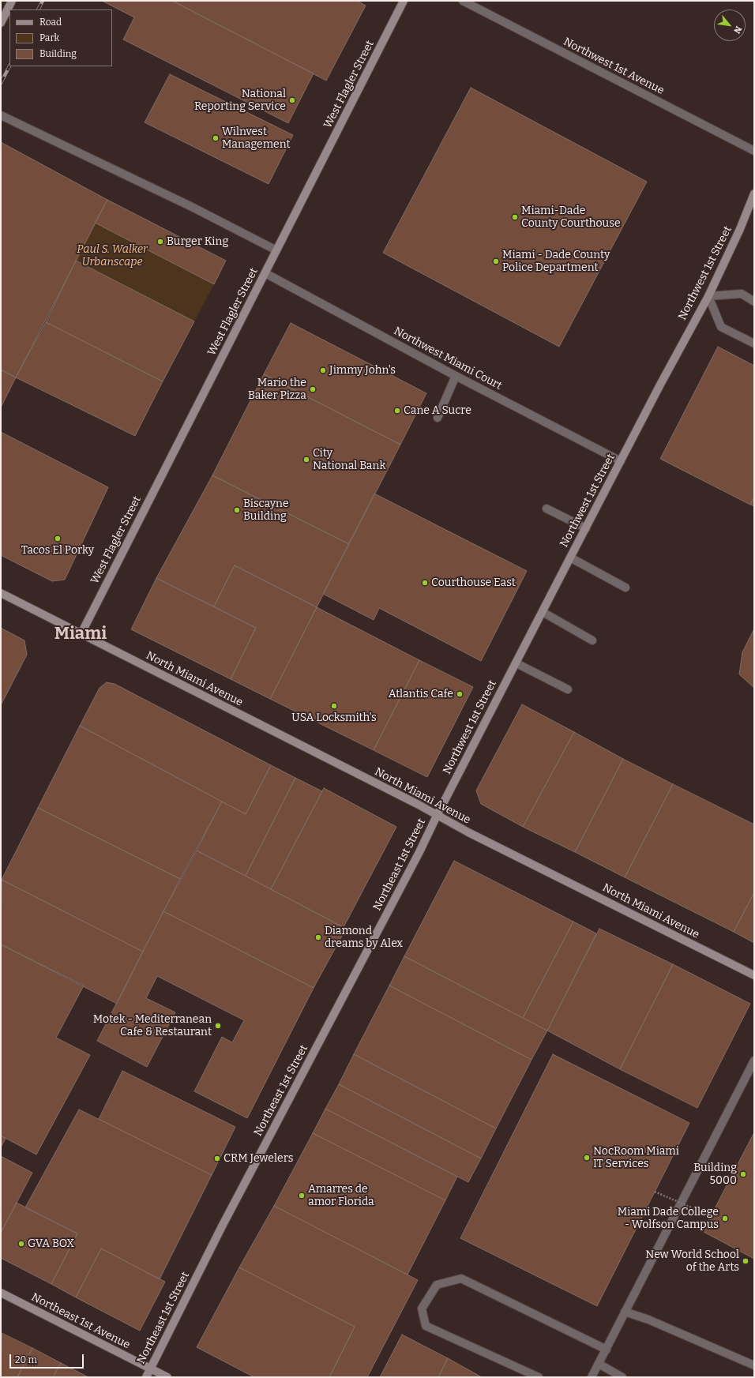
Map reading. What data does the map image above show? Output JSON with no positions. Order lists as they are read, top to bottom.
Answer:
{
  "streets": {
    "main road": [
      "West Flagler Street",
      "Northwest 1st Street",
      "North Miami Avenue",
      "Northeast 1st Street",
      "Northeast 1st Avenue"
    ],
    "street": ["Northwest 1st Avenue", "Northwest Miami Court"]
  },
  "crossings": [
    ["West Flagler Street", "Northwest Miami Court"],
    ["West Flagler Street", "North Miami Avenue"],
    ["Northwest 1st Street", "Northwest Miami Court"],
    ["Northwest 1st Street", "North Miami Avenue"],
    ["Northwest 1st Street", "Northeast 1st Street"],
    ["North Miami Avenue", "Northeast 1st Street"],
    ["Northeast 1st Street", "Northeast 1st Avenue"]
  ],
  "districts": ["Miami"],
  "parks": ["Paul S. Walker Urbanscape"],
  "places": [
    "National Reporting Service",
    "Wilnvest Management",
    "Miami-Dade County Courthouse",
    "Burger King",
    "Miami - Dade County Police Department",
    "Jimmy John's",
    "Mario the Baker Pizza",
    "Cane A Sucre",
    "City National Bank",
    "Biscayne Building",
    "Tacos El Porky",
    "Courthouse East",
    "Atlantis Cafe",
    "USA Locksmith's",
    "Diamond dreams by Alex",
    "Motek - Mediterranean Cafe & Restaurant",
    "NocRoom Miami IT Services",
    "CRM Jewelers",
    "Building 5000",
    "Amarres de amor Florida",
    "Miami Dade College - Wolfson Campus",
    "GVA BOX",
    "New World School of the Arts"
  ],
  "legend": ["Road", "Park", "Building"],
  "scale_bar": "20 m",
  "north": "bottom right"
}
